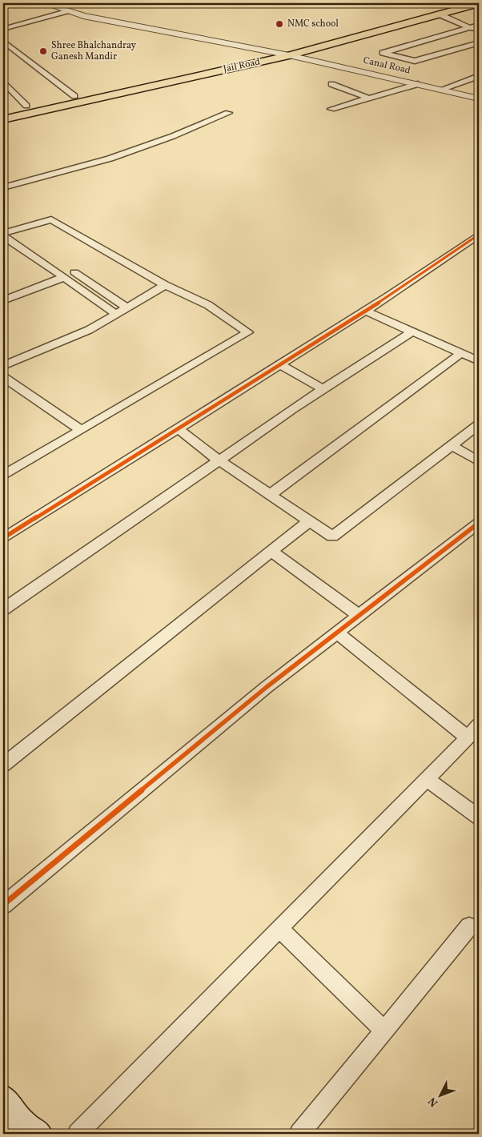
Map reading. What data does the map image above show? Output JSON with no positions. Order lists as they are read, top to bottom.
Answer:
{
  "streets": {
    "main road": ["Jail Road"],
    "street": ["Canal Road"]
  },
  "crossings": [
    ["Jail Road", "Canal Road"]
  ],
  "places": ["NMC school", "Shree Bhalchandray Ganesh Mandir"],
  "north": "bottom left"
}
